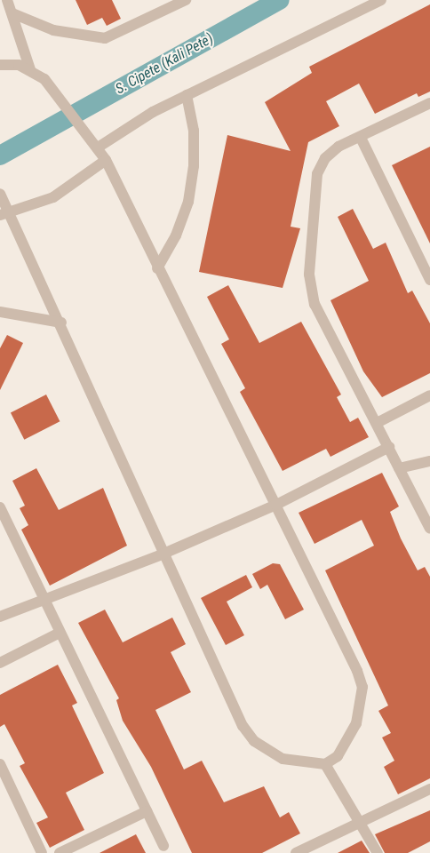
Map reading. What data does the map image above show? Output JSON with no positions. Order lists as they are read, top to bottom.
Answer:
{
  "water": ["S. Cipete (Kali Pete)"]
}
